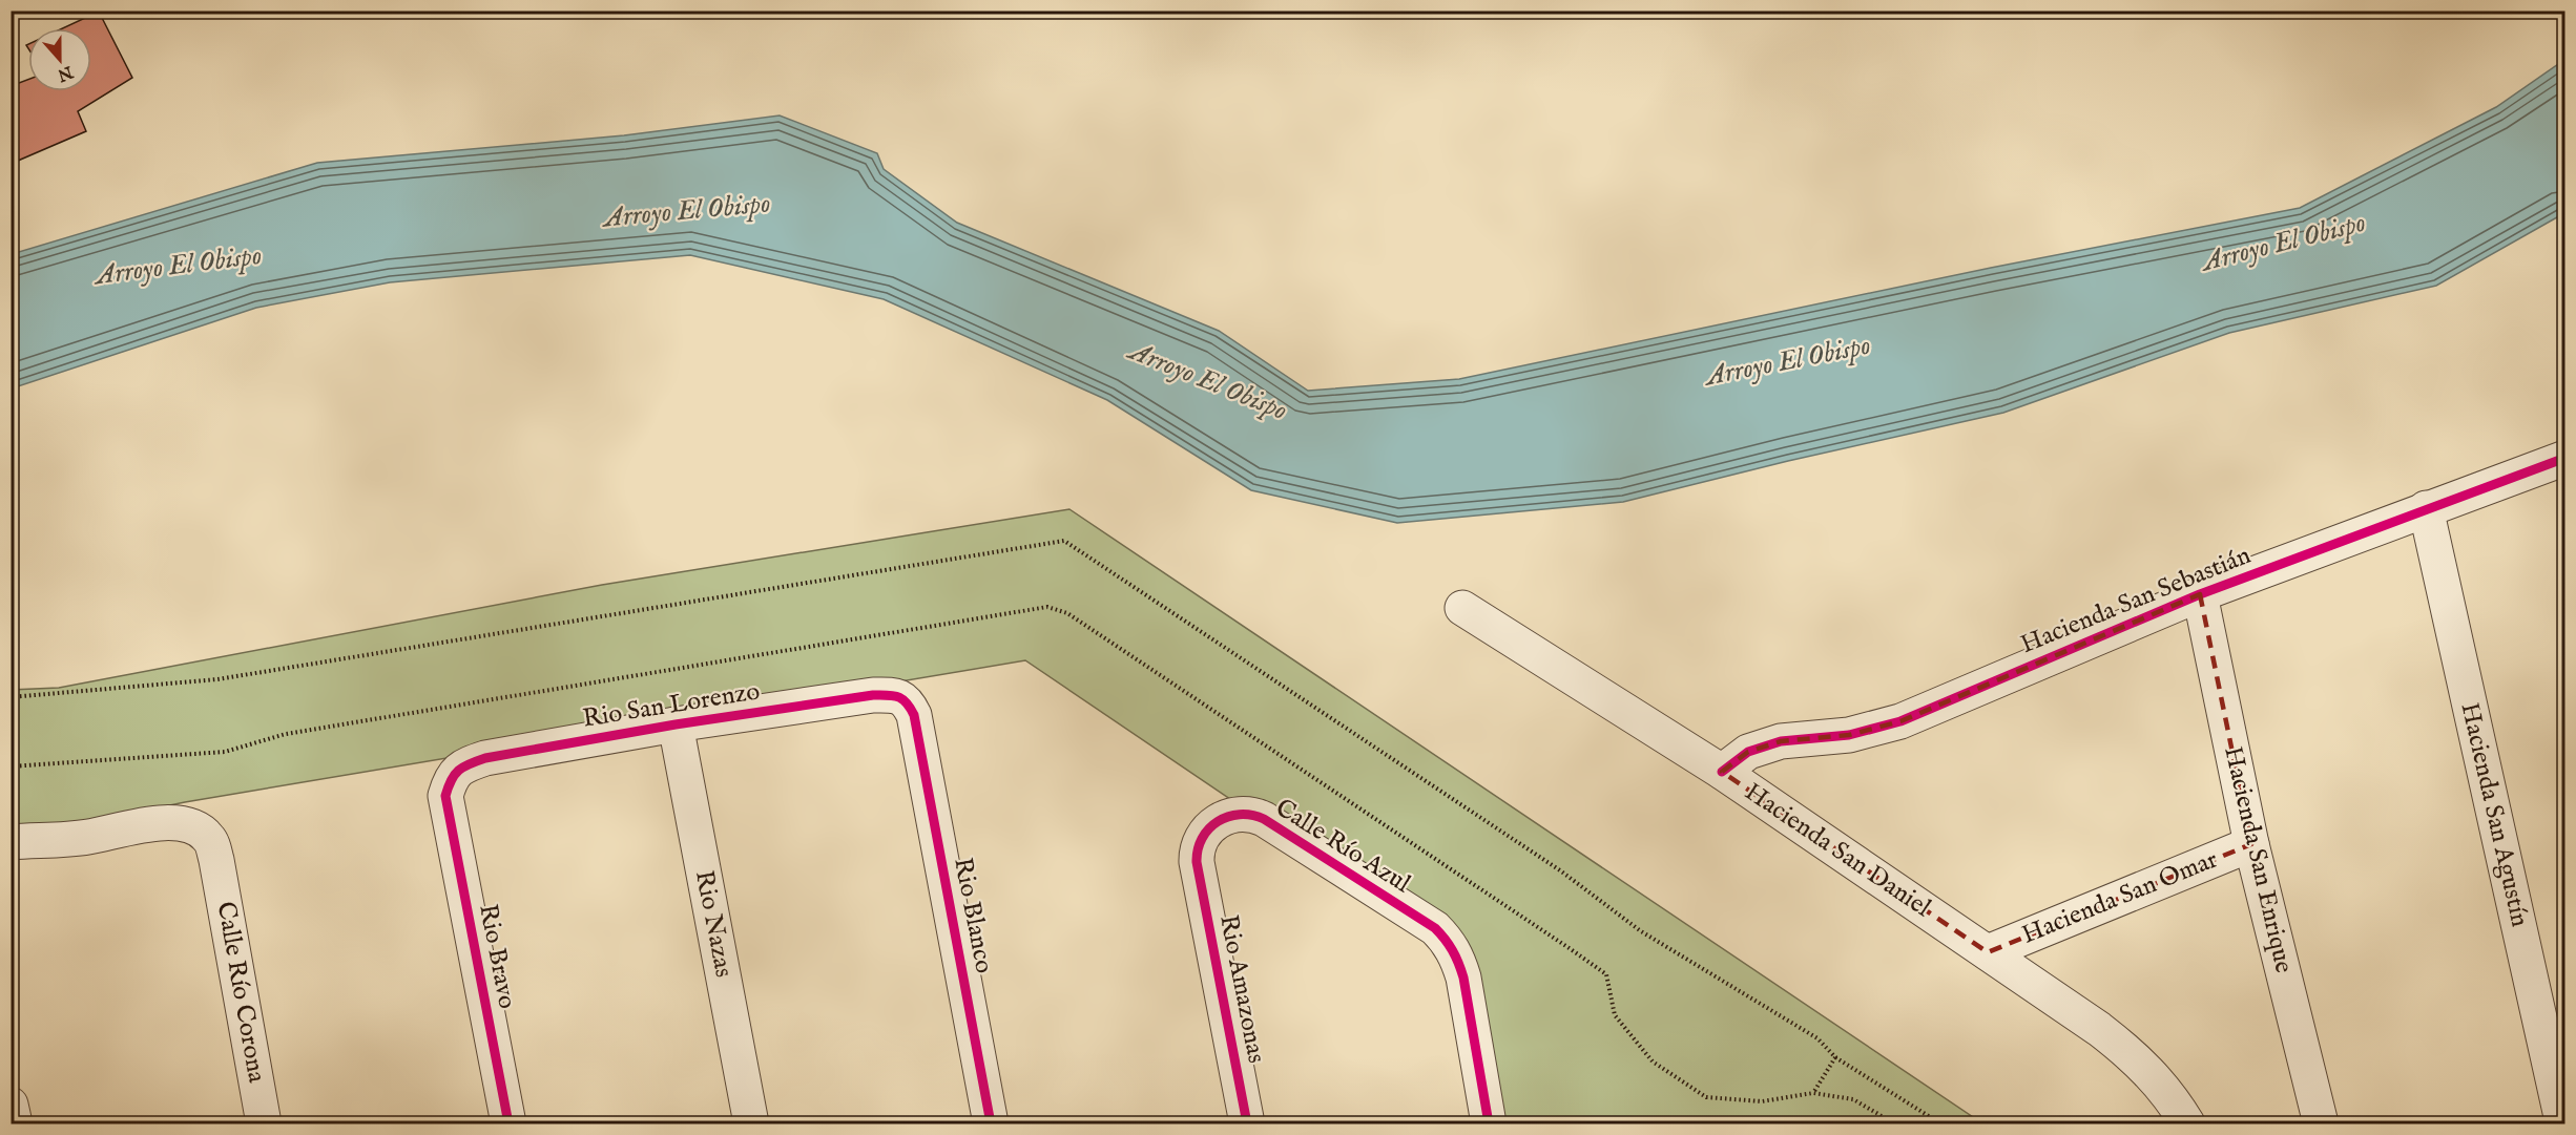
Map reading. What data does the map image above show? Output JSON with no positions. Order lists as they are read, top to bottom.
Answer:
{
  "streets": {
    "street": [
      "Hacienda San Sebastián",
      "Rio San Lorenzo",
      "Hacienda San Agustín",
      "Calle Río Azul",
      "Hacienda San Daniel",
      "Hacienda San Enrique",
      "Hacienda San Omar",
      "Rio Blanco",
      "Rio Nazas",
      "Rio Bravo",
      "Rio Amazonas",
      "Calle Río Corona"
    ]
  },
  "crossings": [
    ["Hacienda San Sebastián", "Hacienda San Agustín"],
    ["Hacienda San Sebastián", "Hacienda San Daniel"],
    ["Hacienda San Sebastián", "Hacienda San Enrique"],
    ["Rio San Lorenzo", "Rio Blanco"],
    ["Rio San Lorenzo", "Rio Nazas"],
    ["Rio San Lorenzo", "Rio Bravo"],
    ["Calle Río Azul", "Rio Amazonas"],
    ["Hacienda San Daniel", "Hacienda San Omar"],
    ["Hacienda San Enrique", "Hacienda San Omar"]
  ],
  "water": ["Arroyo El Obispo"],
  "north": "bottom"
}
